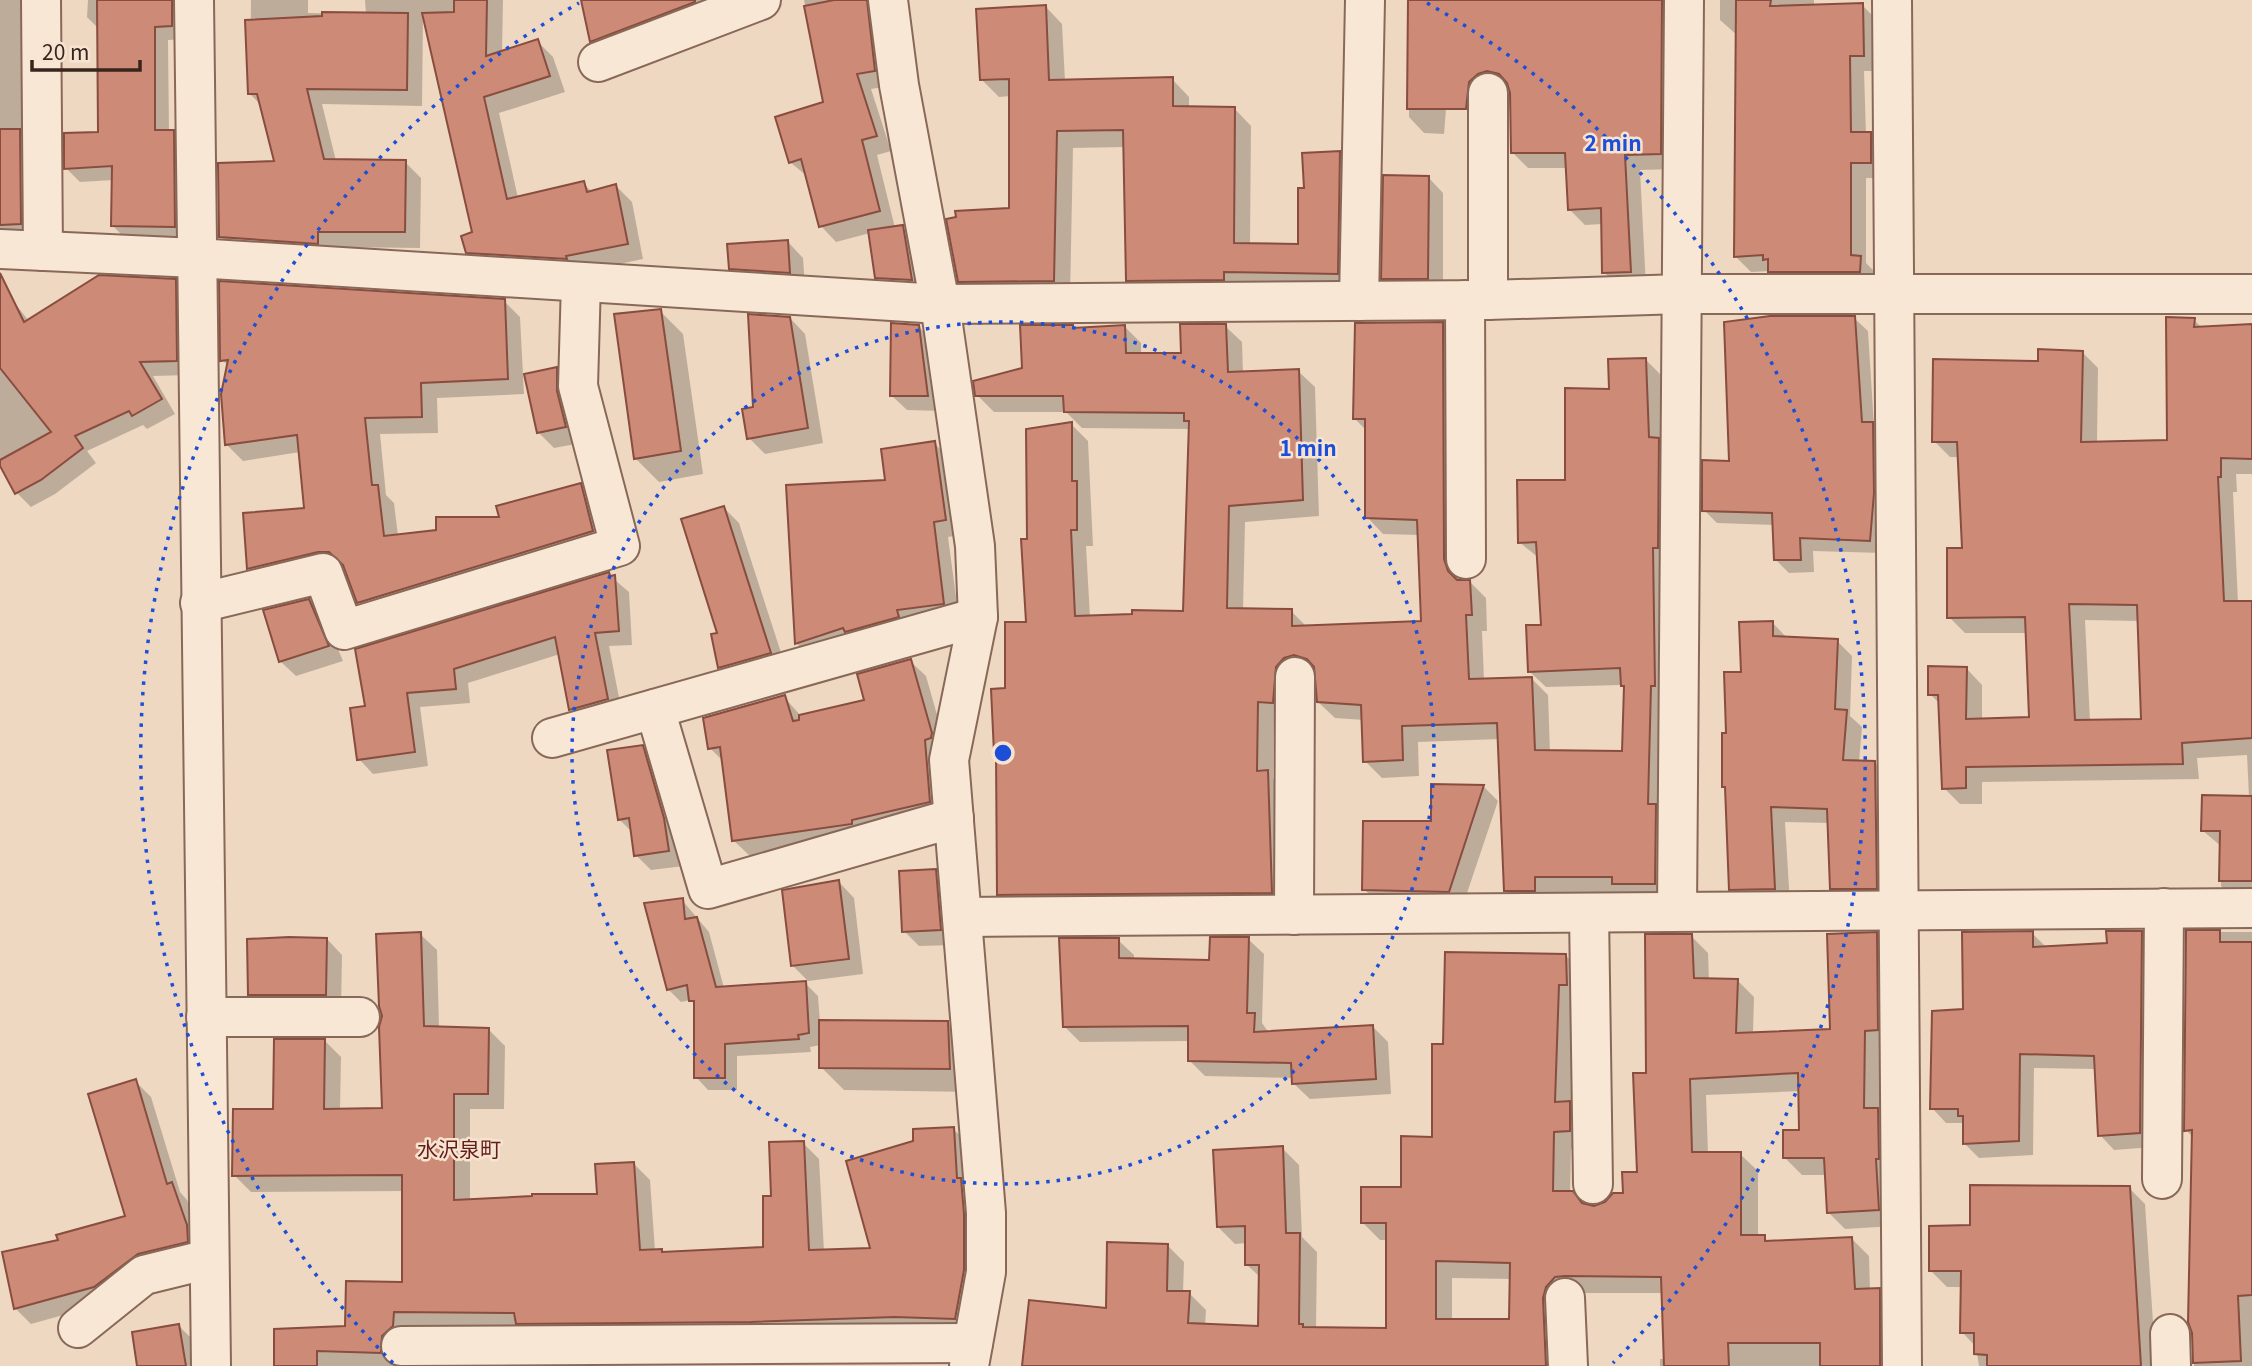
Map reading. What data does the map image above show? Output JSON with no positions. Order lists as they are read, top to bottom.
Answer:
{
  "districts": ["水沢泉町"],
  "scale_bar": "20 m",
  "rings": ["2 min", "1 min"]
}
